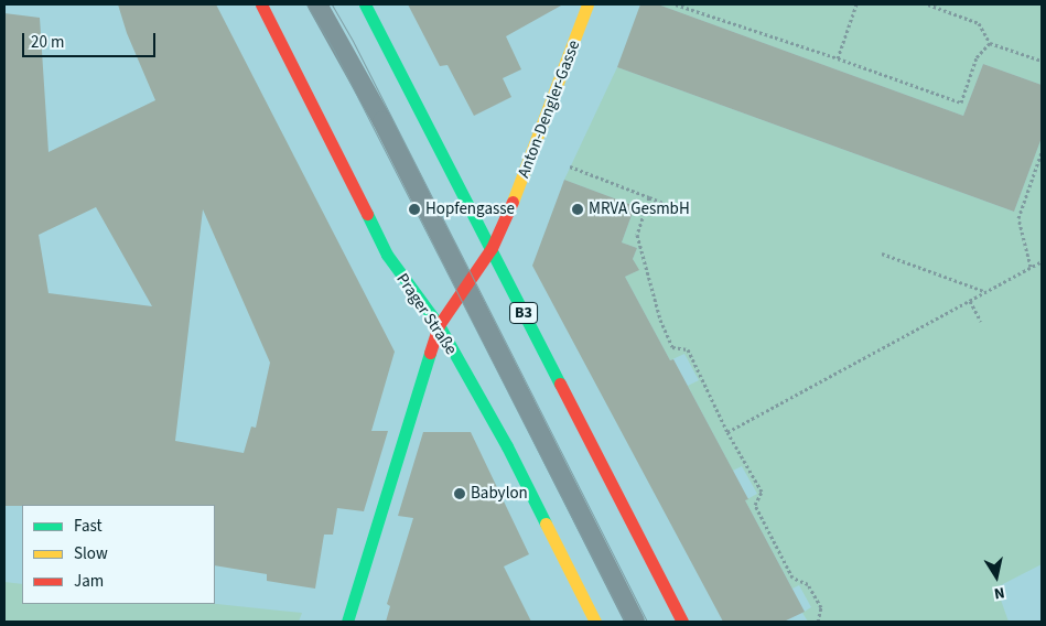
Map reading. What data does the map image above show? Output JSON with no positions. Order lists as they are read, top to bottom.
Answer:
{
  "streets": {
    "main road": ["Anton-Dengler-Gasse", "B3", "Prager Straße"]
  },
  "crossings": [
    ["Anton-Dengler-Gasse", "B3"],
    ["Anton-Dengler-Gasse", "Prager Straße"]
  ],
  "places": ["Hopfengasse", "MRVA GesmbH", "Babylon"],
  "legend": ["Fast", "Slow", "Jam"],
  "scale_bar": "20 m",
  "north": "bottom"
}
